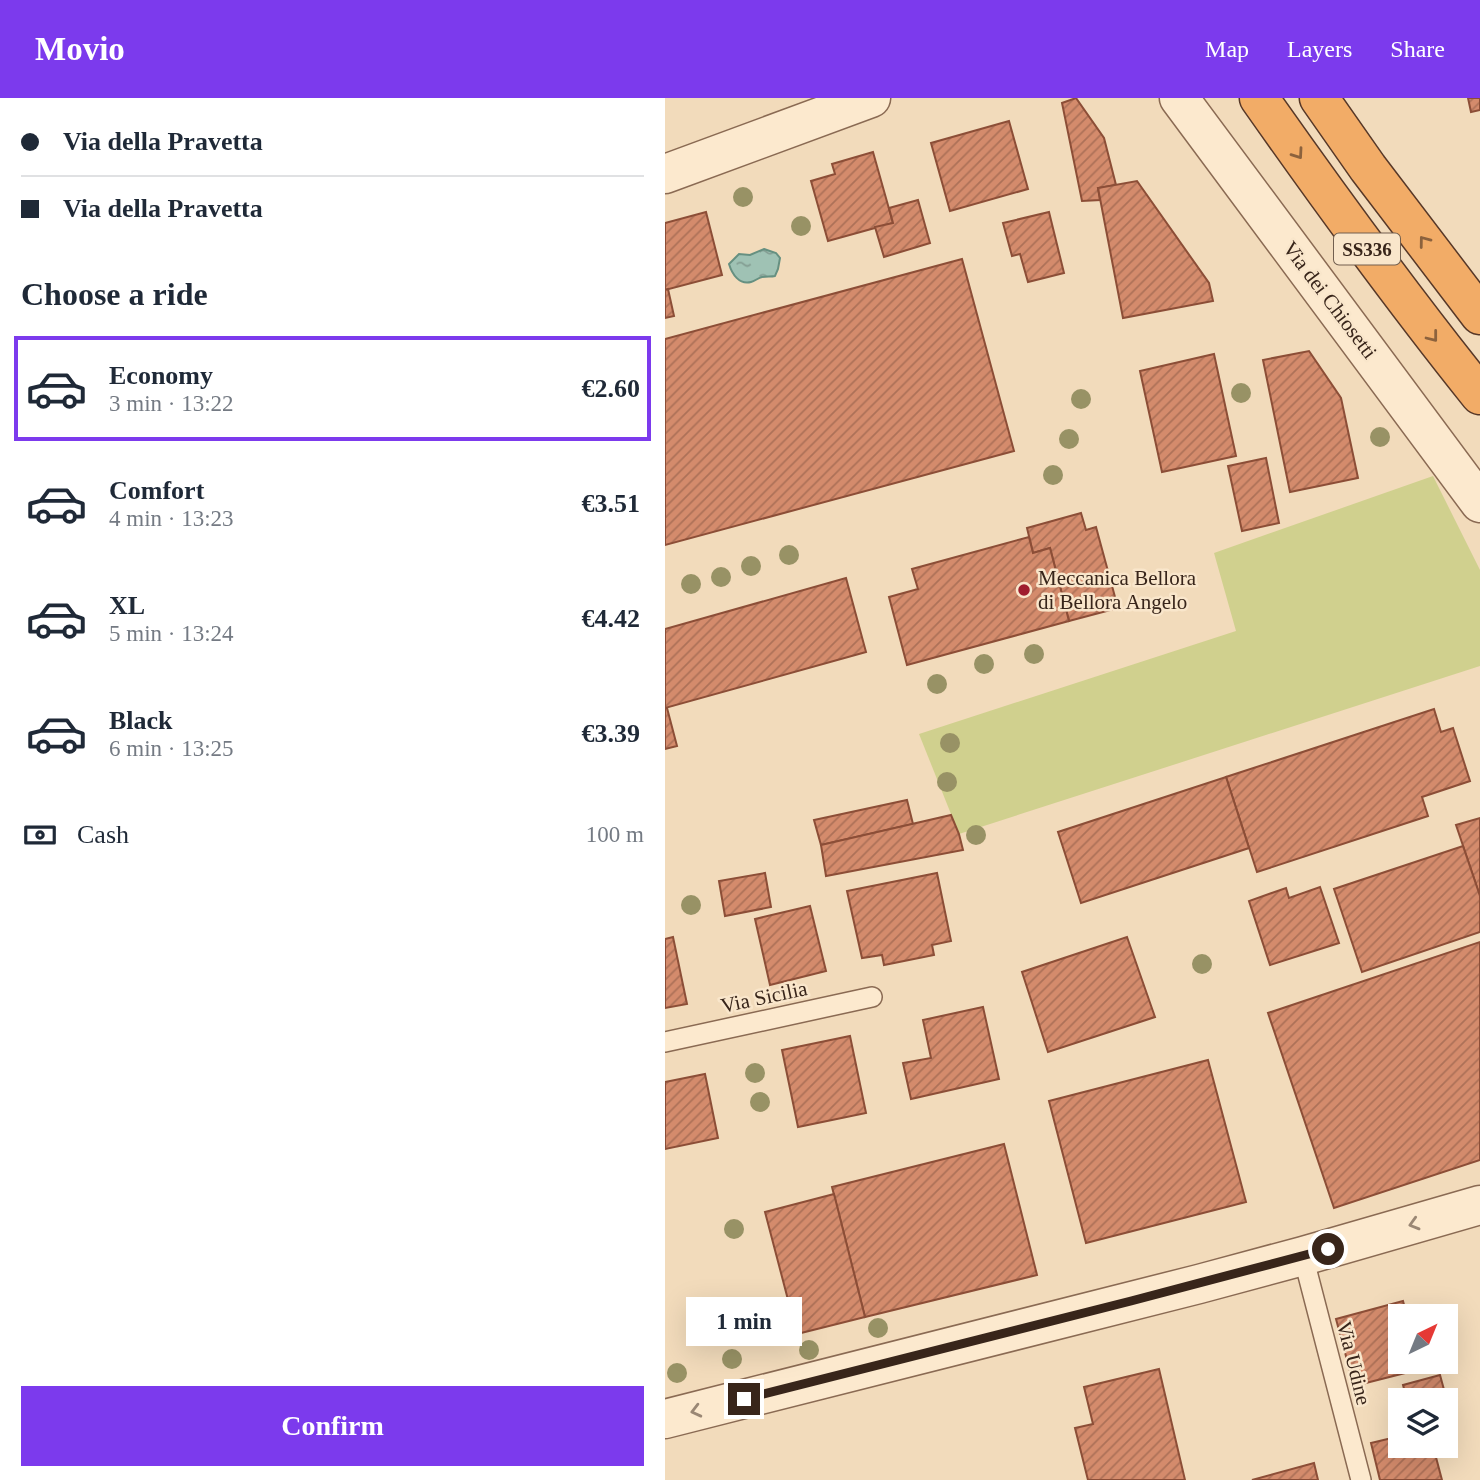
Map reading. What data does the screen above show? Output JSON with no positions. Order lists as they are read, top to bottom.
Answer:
{
  "streets": {
    "highway": ["SS336"],
    "street": ["Via dei Chiosetti"],
    "lane": ["Via Sicilia", "Via Udine"]
  },
  "places": ["Meccanica Bellora di Bellora Angelo"],
  "north": "top right",
  "page": {
    "header": "Movio",
    "nav": ["Map", "Layers", "Share"],
    "banner": ["Via della Pravetta", "Via della Pravetta"],
    "heading": "Choose a ride",
    "list": [
      {
        "name": "Economy",
        "note": "3 min · 13:22",
        "value": "€2.60"
      },
      {
        "name": "Comfort",
        "note": "4 min · 13:23",
        "value": "€3.51"
      },
      {
        "name": "XL",
        "note": "5 min · 13:24",
        "value": "€4.42"
      },
      {
        "name": "Black",
        "note": "6 min · 13:25",
        "value": "€3.39"
      }
    ],
    "pay": ["Cash", "100 m"],
    "bubble": "1 min",
    "buttons": "Confirm"
  }
}
